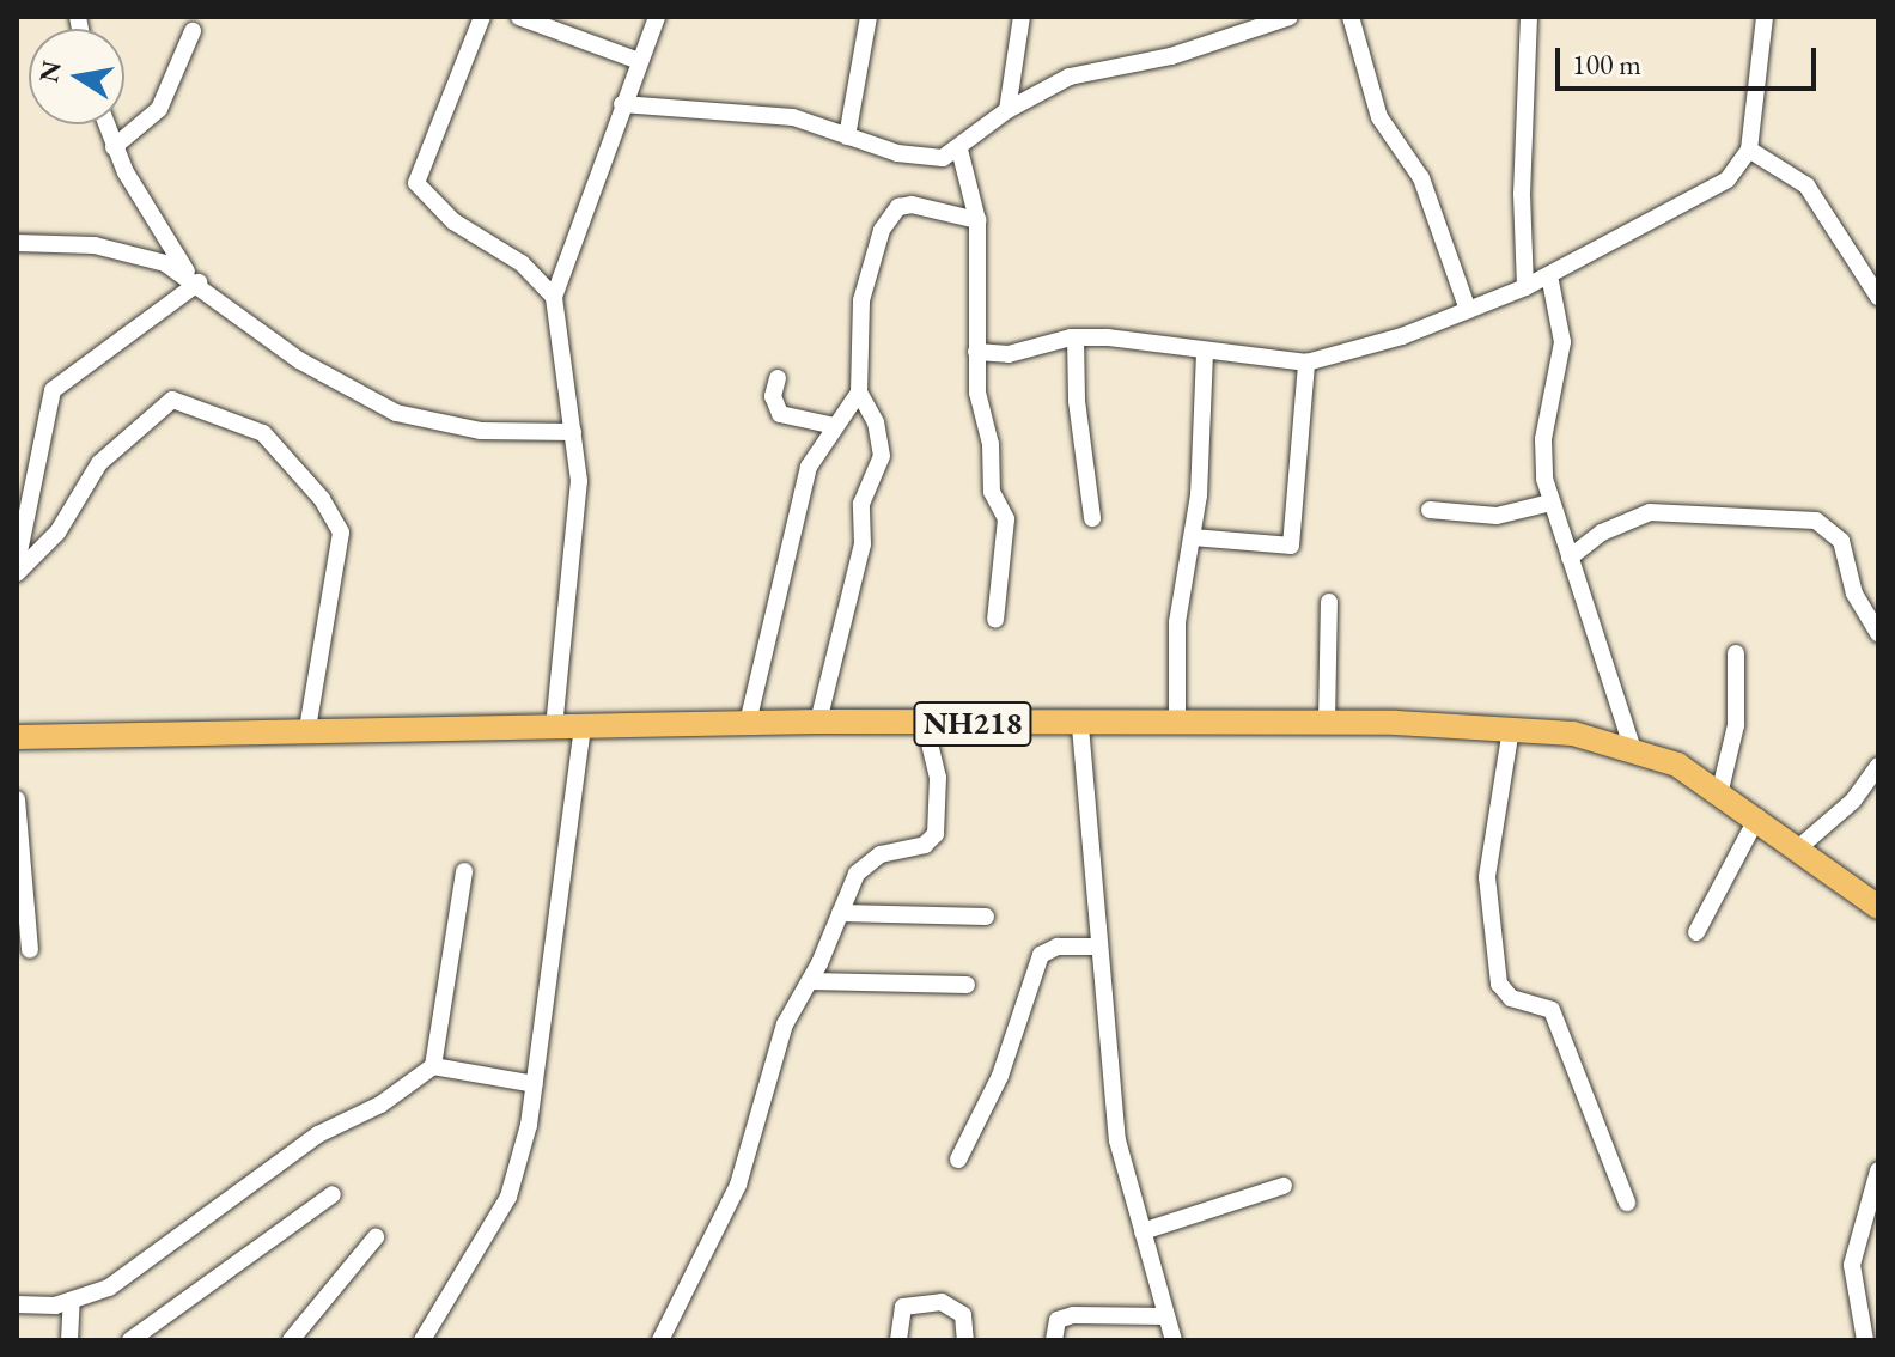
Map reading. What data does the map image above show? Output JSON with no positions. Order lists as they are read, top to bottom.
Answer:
{
  "streets": {
    "highway": ["NH218"]
  },
  "scale_bar": "100 m",
  "north": "left"
}
